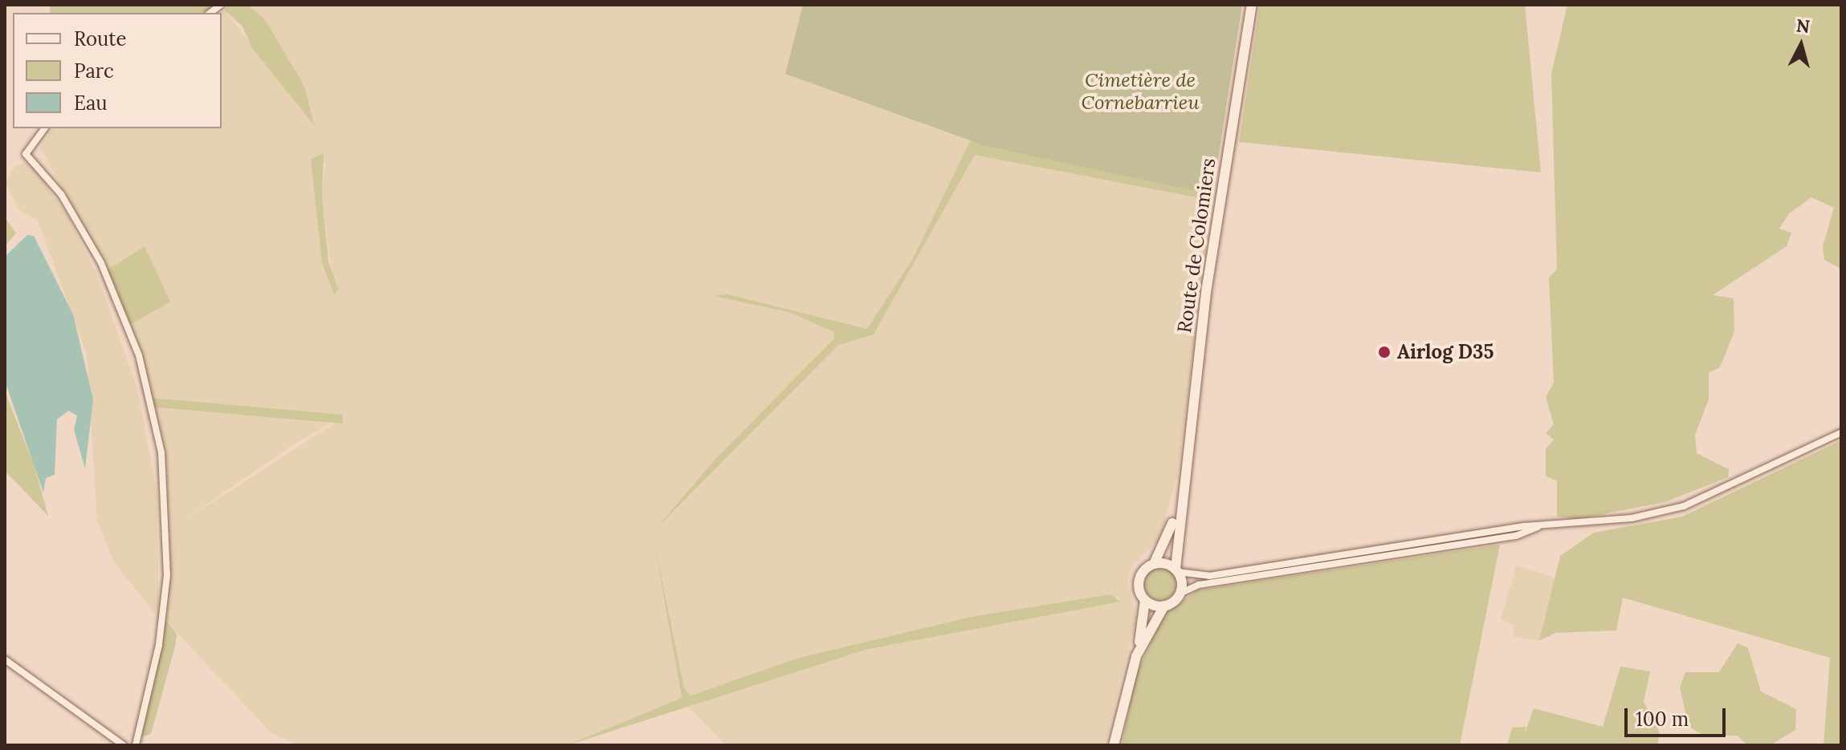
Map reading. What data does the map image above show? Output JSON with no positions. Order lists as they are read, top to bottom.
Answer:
{
  "streets": {
    "main road": ["Route de Colomiers"]
  },
  "parks": ["Cimetière de Cornebarrieu"],
  "places": ["Airlog D35"],
  "legend": ["Route", "Parc", "Eau"],
  "scale_bar": "100 m",
  "north": "top"
}
